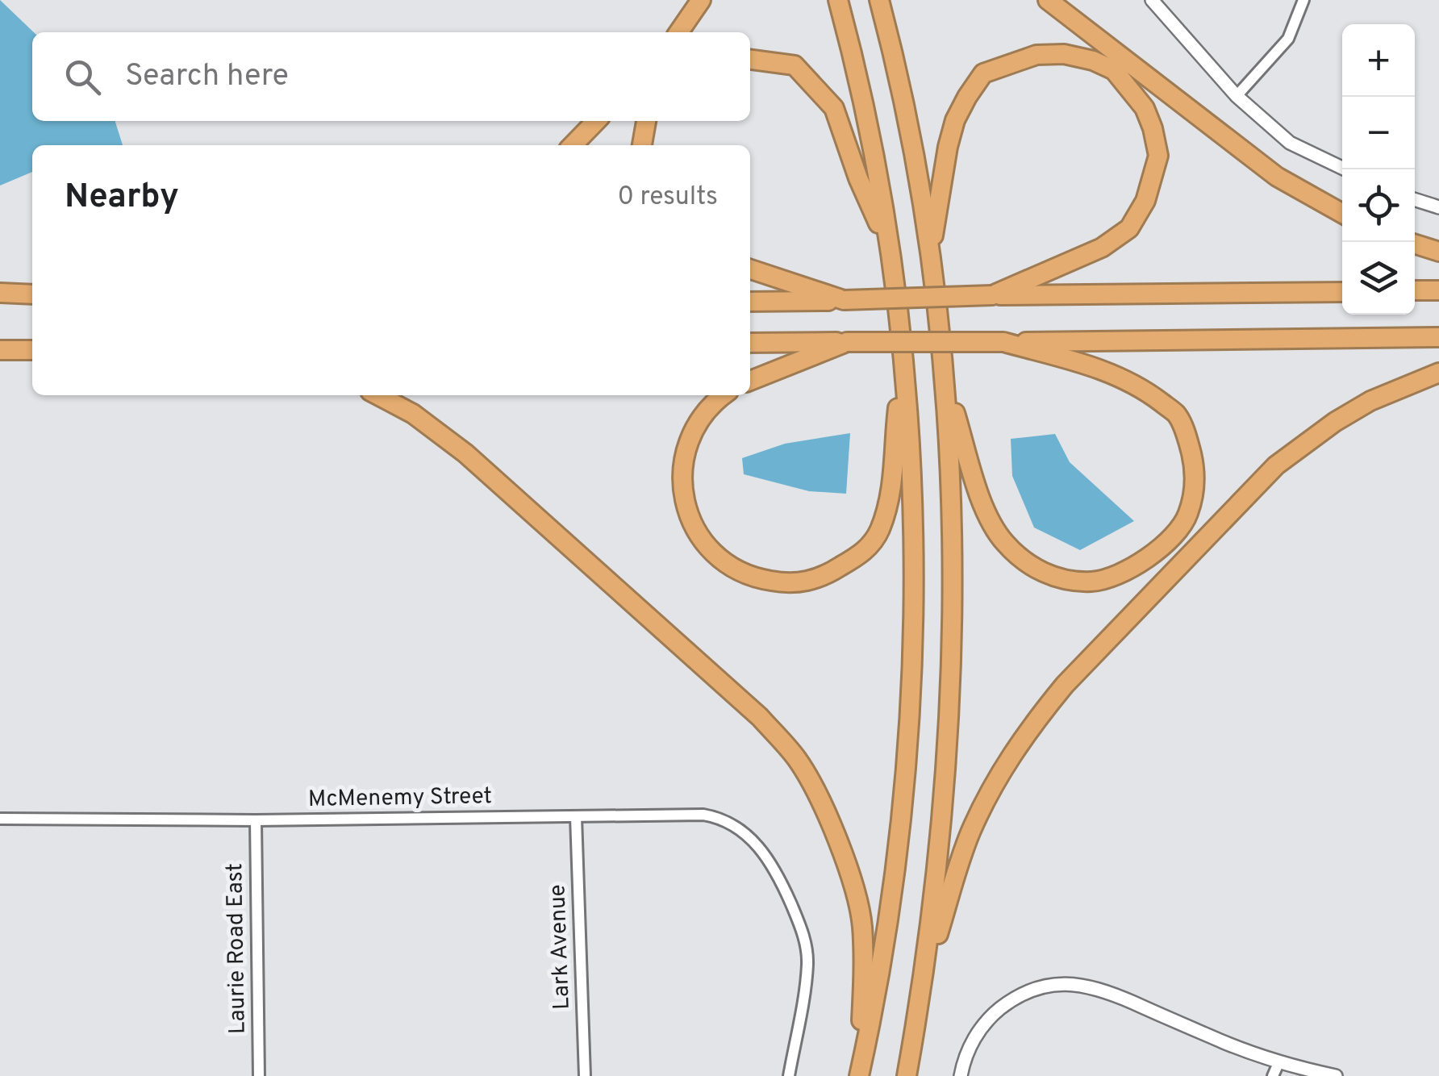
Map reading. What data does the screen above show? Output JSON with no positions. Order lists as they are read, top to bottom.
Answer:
{
  "streets": {
    "street": ["McMenemy Street", "Lark Avenue", "Laurie Road East"]
  },
  "crossings": [
    ["McMenemy Street", "Lark Avenue"],
    ["McMenemy Street", "Laurie Road East"]
  ],
  "page": {
    "map_buttons": ["+", "−"],
    "search": "Search here",
    "heading": ["Nearby", "0 results"]
  }
}
